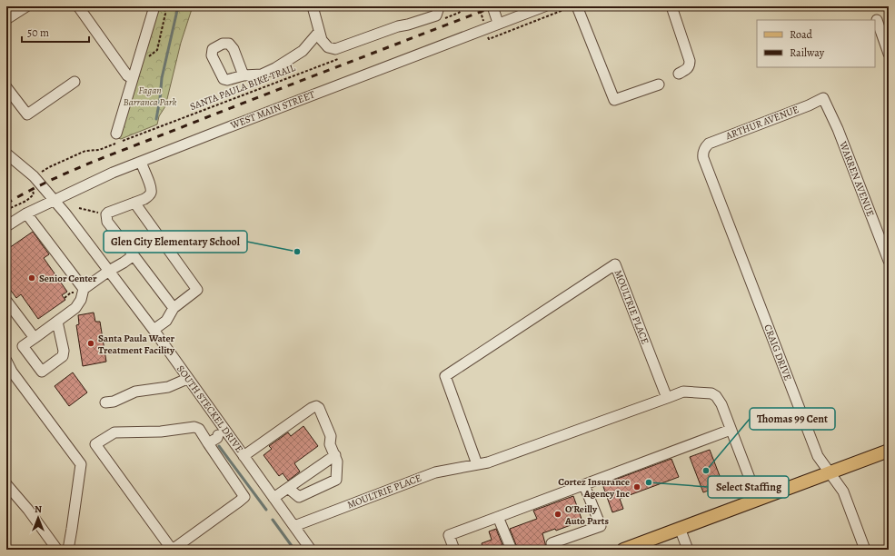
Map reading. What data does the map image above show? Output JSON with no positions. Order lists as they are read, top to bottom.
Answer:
{
  "streets": {
    "street": [
      "WEST MAIN STREET",
      "ARTHUR AVENUE",
      "WARREN AVENUE",
      "MOULTRIE PLACE",
      "CRAIG DRIVE",
      "SOUTH STECKEL DRIVE"
    ],
    "path": ["SANTA PAULA BIKE TRAIL"]
  },
  "crossings": [
    ["SANTA PAULA BIKE TRAIL", "SOUTH STECKEL DRIVE"],
    ["WEST MAIN STREET", "SOUTH STECKEL DRIVE"],
    ["ARTHUR AVENUE", "WARREN AVENUE"],
    ["ARTHUR AVENUE", "CRAIG DRIVE"],
    ["MOULTRIE PLACE", "SOUTH STECKEL DRIVE"]
  ],
  "parks": ["Fagan Barranca Park"],
  "places": [
    "Glen City Elementary School",
    "Senior Center",
    "Santa Paula Water Treatment Facility",
    "Thomas 99 Cent",
    "Select Staffing",
    "Cortez Insurance Agency Inc",
    "O'Reilly Auto Parts"
  ],
  "legend": ["Road", "Railway"],
  "scale_bar": "50 m",
  "north": "top"
}
